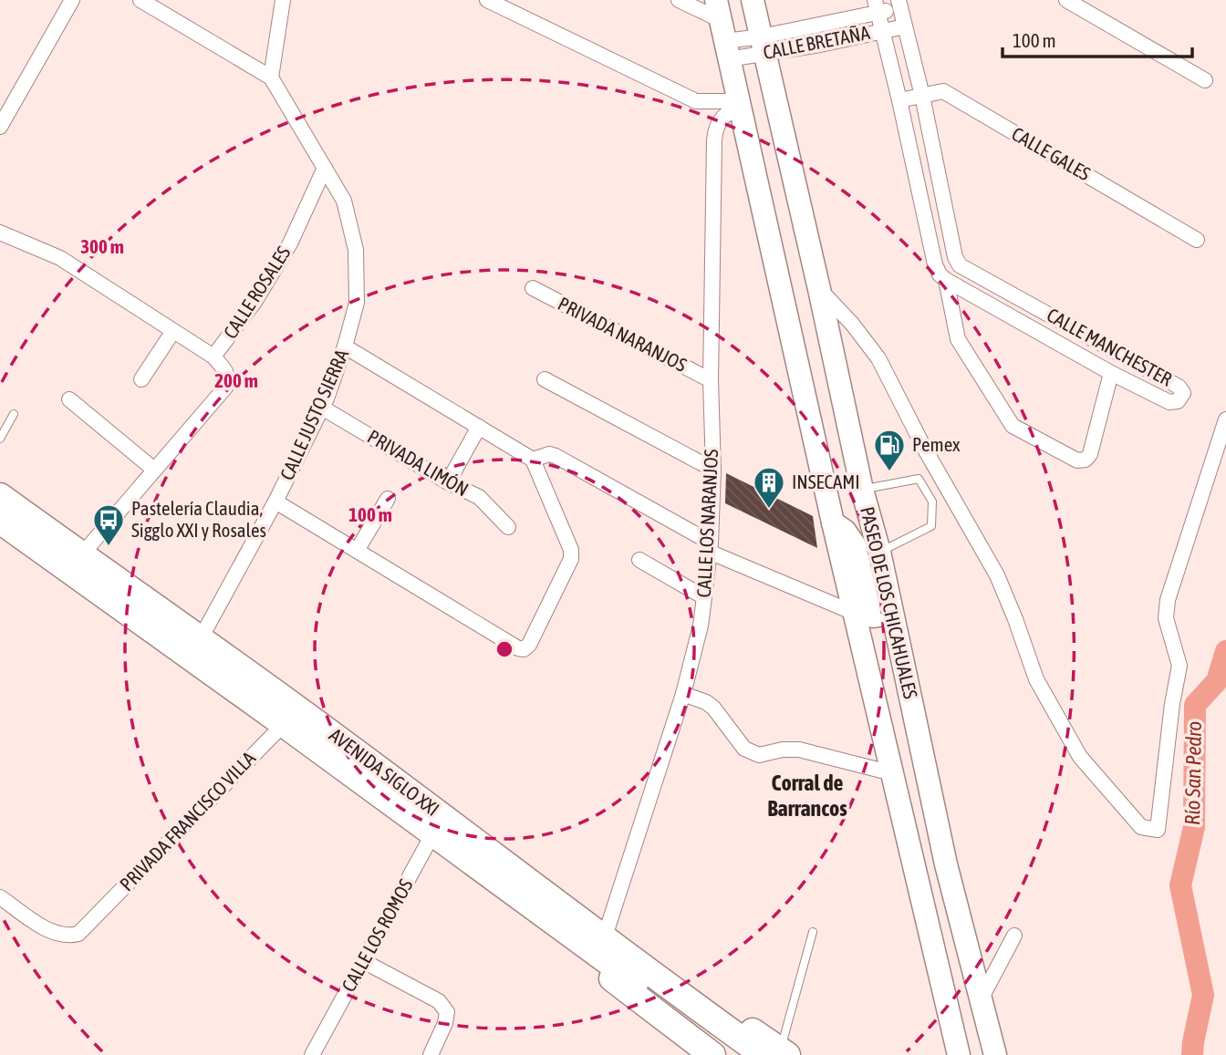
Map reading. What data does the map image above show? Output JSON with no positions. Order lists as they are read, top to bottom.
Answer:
{
  "streets": {
    "highway": ["AVENIDA SIGLO XXI"],
    "main road": ["PASEO DE LOS CHICAHUALES"],
    "street": [
      "CALLE BRETAÑA",
      "CALLE GALES",
      "CALLE ROSALES",
      "PRIVADA NARANJOS",
      "CALLE MANCHESTER",
      "CALLE JUSTO SIERRA",
      "PRIVADA LIMÓN",
      "CALLE LOS NARANJOS",
      "PRIVADA FRANCISCO VILLA",
      "CALLE LOS ROMOS"
    ]
  },
  "crossings": [
    ["CALLE BRETAÑA", "PASEO DE LOS CHICAHUALES"],
    ["CALLE ROSALES", "CALLE JUSTO SIERRA"],
    ["CALLE ROSALES", "AVENIDA SIGLO XXI"],
    ["PRIVADA NARANJOS", "CALLE LOS NARANJOS"],
    ["CALLE JUSTO SIERRA", "PRIVADA LIMÓN"],
    ["CALLE JUSTO SIERRA", "AVENIDA SIGLO XXI"],
    ["CALLE LOS NARANJOS", "PASEO DE LOS CHICAHUALES"],
    ["CALLE LOS NARANJOS", "AVENIDA SIGLO XXI"],
    ["AVENIDA SIGLO XXI", "PRIVADA FRANCISCO VILLA"],
    ["AVENIDA SIGLO XXI", "CALLE LOS ROMOS"]
  ],
  "districts": ["Corral de Barrancos"],
  "water": ["Río San Pedro"],
  "places": {
    "fuel station": ["Pemex"],
    "building": ["INSECAMI"],
    "bus stop": ["Pastelería Claudia, Sigglo XXI y Rosales"]
  },
  "scale_bar": "100 m",
  "rings": ["300 m", "200 m", "100 m"]
}
